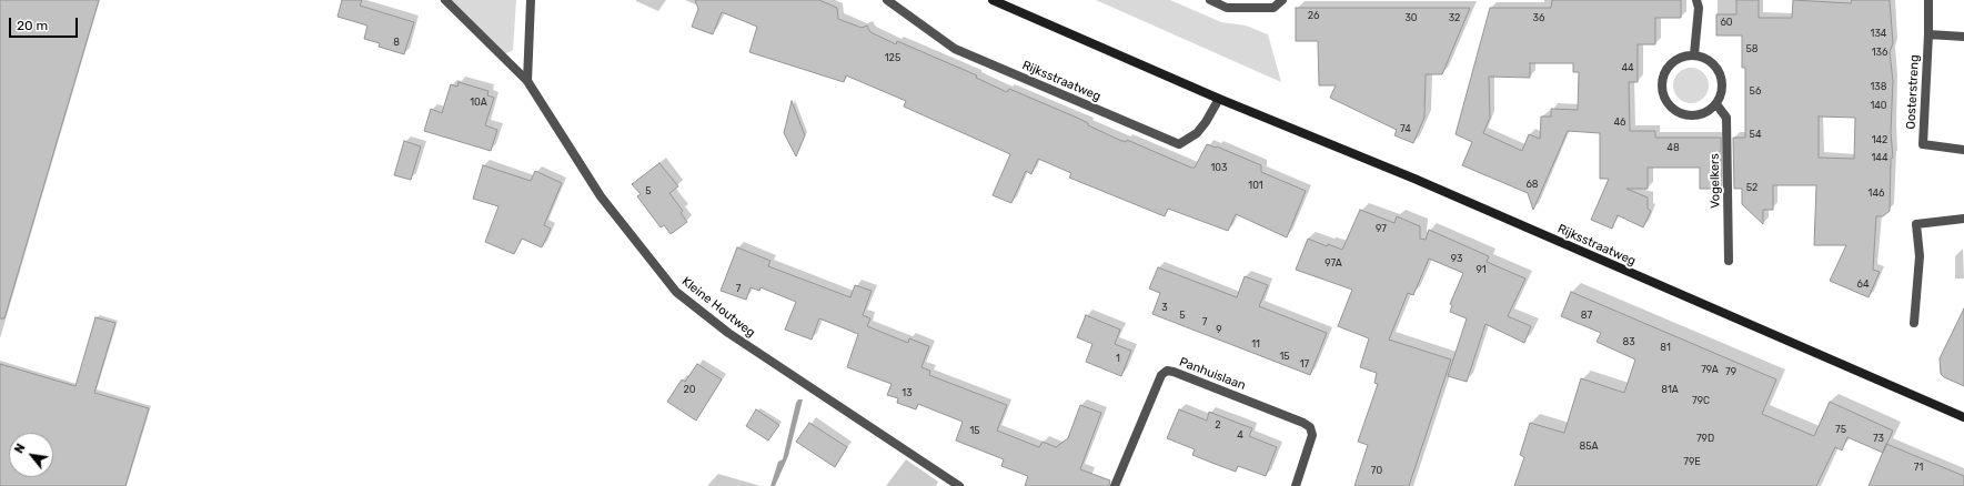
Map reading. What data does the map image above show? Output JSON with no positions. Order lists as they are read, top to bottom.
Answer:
{
  "streets": {
    "main road": ["Rijksstraatweg"],
    "street": [
      "Oosterstreng",
      "Vogelkers",
      "Kleine Houtweg",
      "Panhuislaan"
    ]
  },
  "house_numbers": [
    "26",
    "30",
    "32",
    "36",
    "60",
    "134",
    "8",
    "58",
    "136",
    "125",
    "44",
    "138",
    "56",
    "10A",
    "140",
    "46",
    "74",
    "54",
    "142",
    "48",
    "144",
    "103",
    "68",
    "101",
    "52",
    "5",
    "146",
    "97",
    "93",
    "97A",
    "91",
    "64",
    "7",
    "3",
    "5",
    "87",
    "7",
    "9",
    "83",
    "11",
    "81",
    "15",
    "1",
    "17",
    "79A",
    "79",
    "20",
    "81A",
    "13",
    "79C",
    "2",
    "75",
    "15",
    "4",
    "79D",
    "73",
    "85A",
    "79E",
    "71",
    "70"
  ],
  "scale_bar": "20 m",
  "north": "top left"
}
